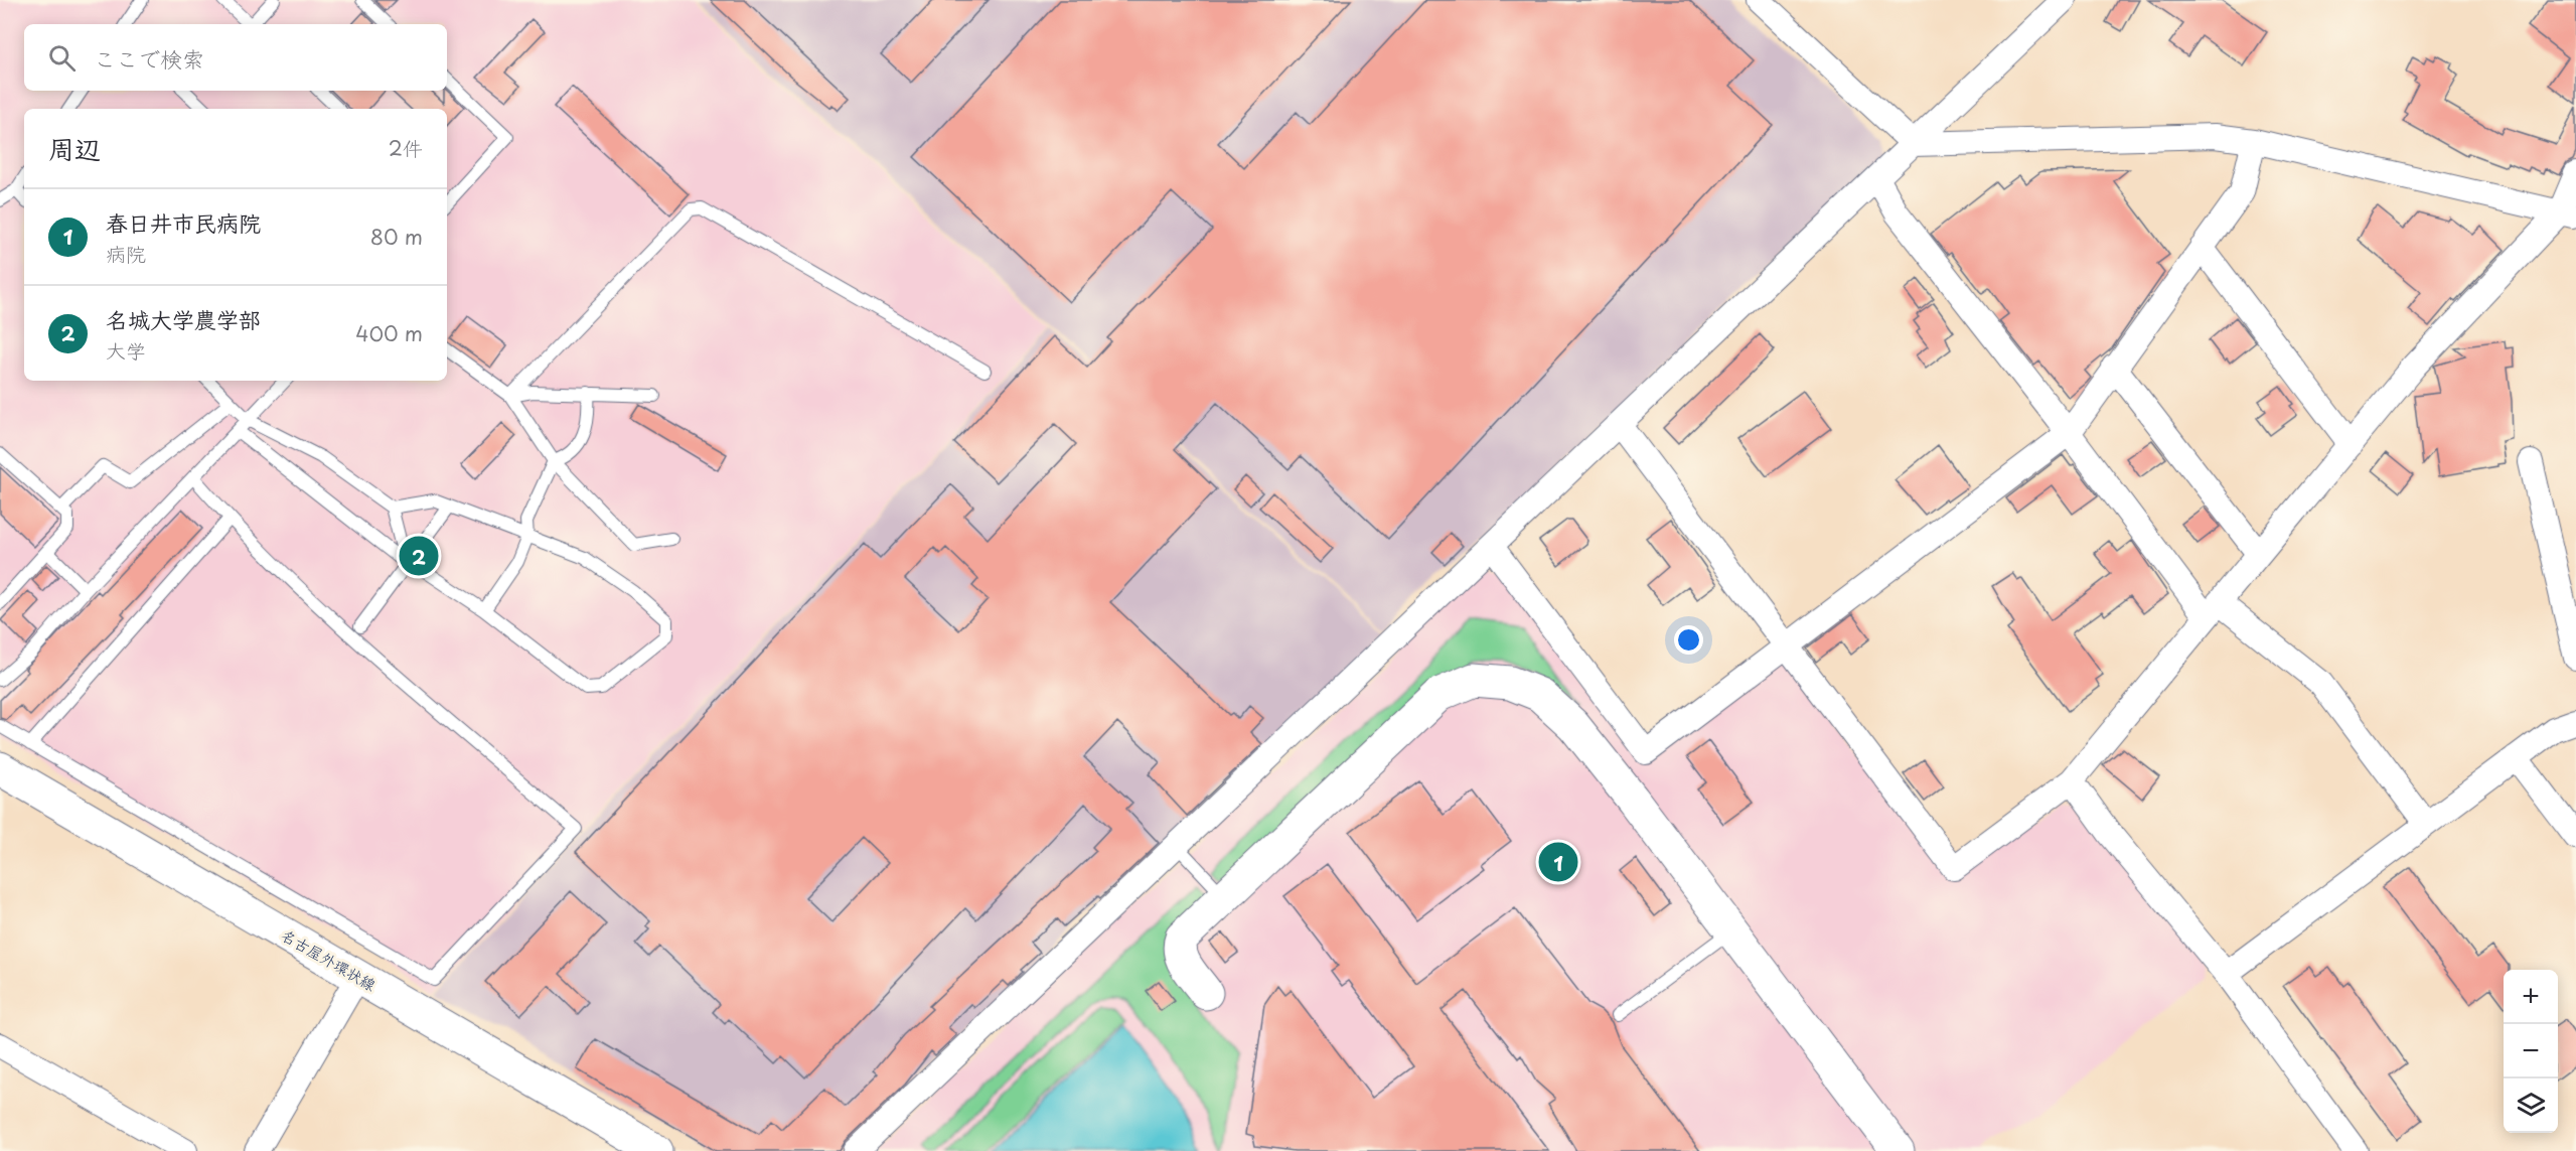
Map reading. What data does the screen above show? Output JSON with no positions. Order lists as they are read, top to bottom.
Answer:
{
  "streets": {
    "street": ["名古屋外環状線"]
  },
  "page": {
    "search": "ここで検索",
    "heading": ["周辺", "2件"],
    "list": [
      {
        "mark": "1",
        "name": "春日井市民病院",
        "note": "病院",
        "value": "80 m"
      },
      {
        "mark": "2",
        "name": "名城大学農学部",
        "note": "大学",
        "value": "400 m"
      }
    ],
    "pins": ["2", "1"],
    "map_buttons": ["+", "−"]
  }
}
